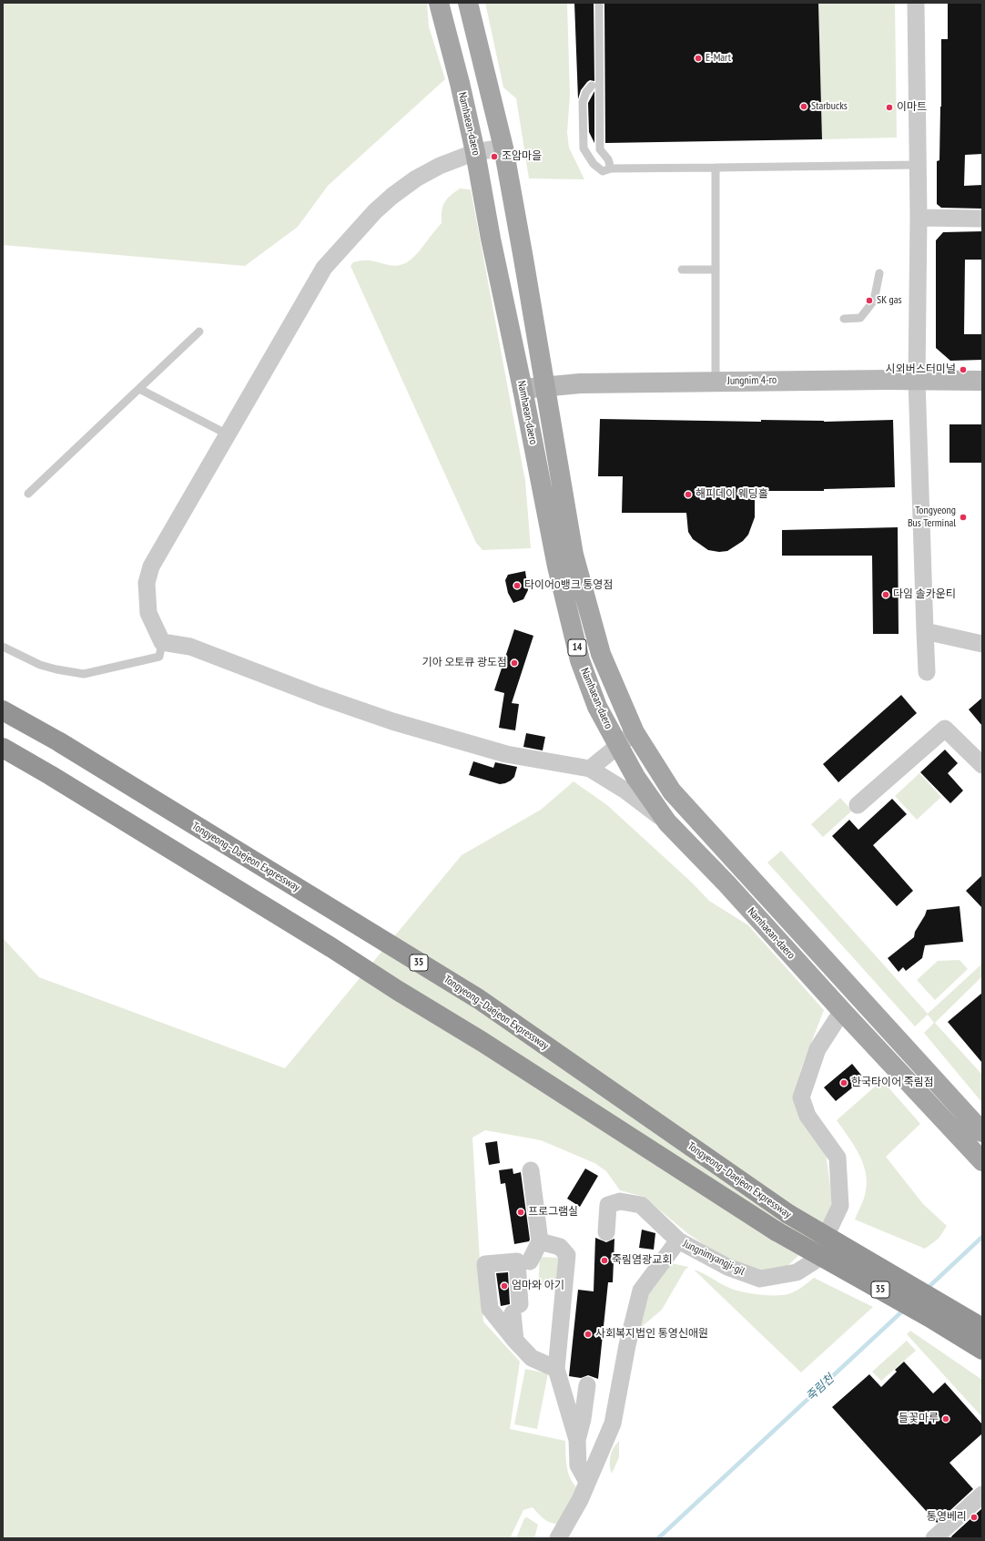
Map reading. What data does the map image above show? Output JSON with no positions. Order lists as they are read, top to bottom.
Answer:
{
  "streets": {
    "highway": ["Tongyeong–Daejeon Expressway", "35"],
    "main road": ["Namhaean-daero", "14"],
    "street": ["Jungnim 4-ro", "Jungnimyangji-gil"]
  },
  "crossings": [
    ["Namhaean-daero", "Jungnim 4-ro"],
    ["Namhaean-daero", "Jungnimyangji-gil"]
  ],
  "water": ["죽림천"],
  "places": [
    "E-Mart",
    "Starbucks",
    "이마트",
    "조암마을",
    "SK gas",
    "시외버스터미널",
    "해피데이 웨딩홀",
    "Tongyeong Bus Terminal",
    "타이어O뱅크 통영점",
    "다임 솔카운티",
    "기아 오토큐 광도점",
    "한국타이어 죽림점",
    "프로그램실",
    "죽림염광교회",
    "엄마와 아기",
    "사회복지법인 통영신애원",
    "들꽃마루",
    "통영베리"
  ]
}
